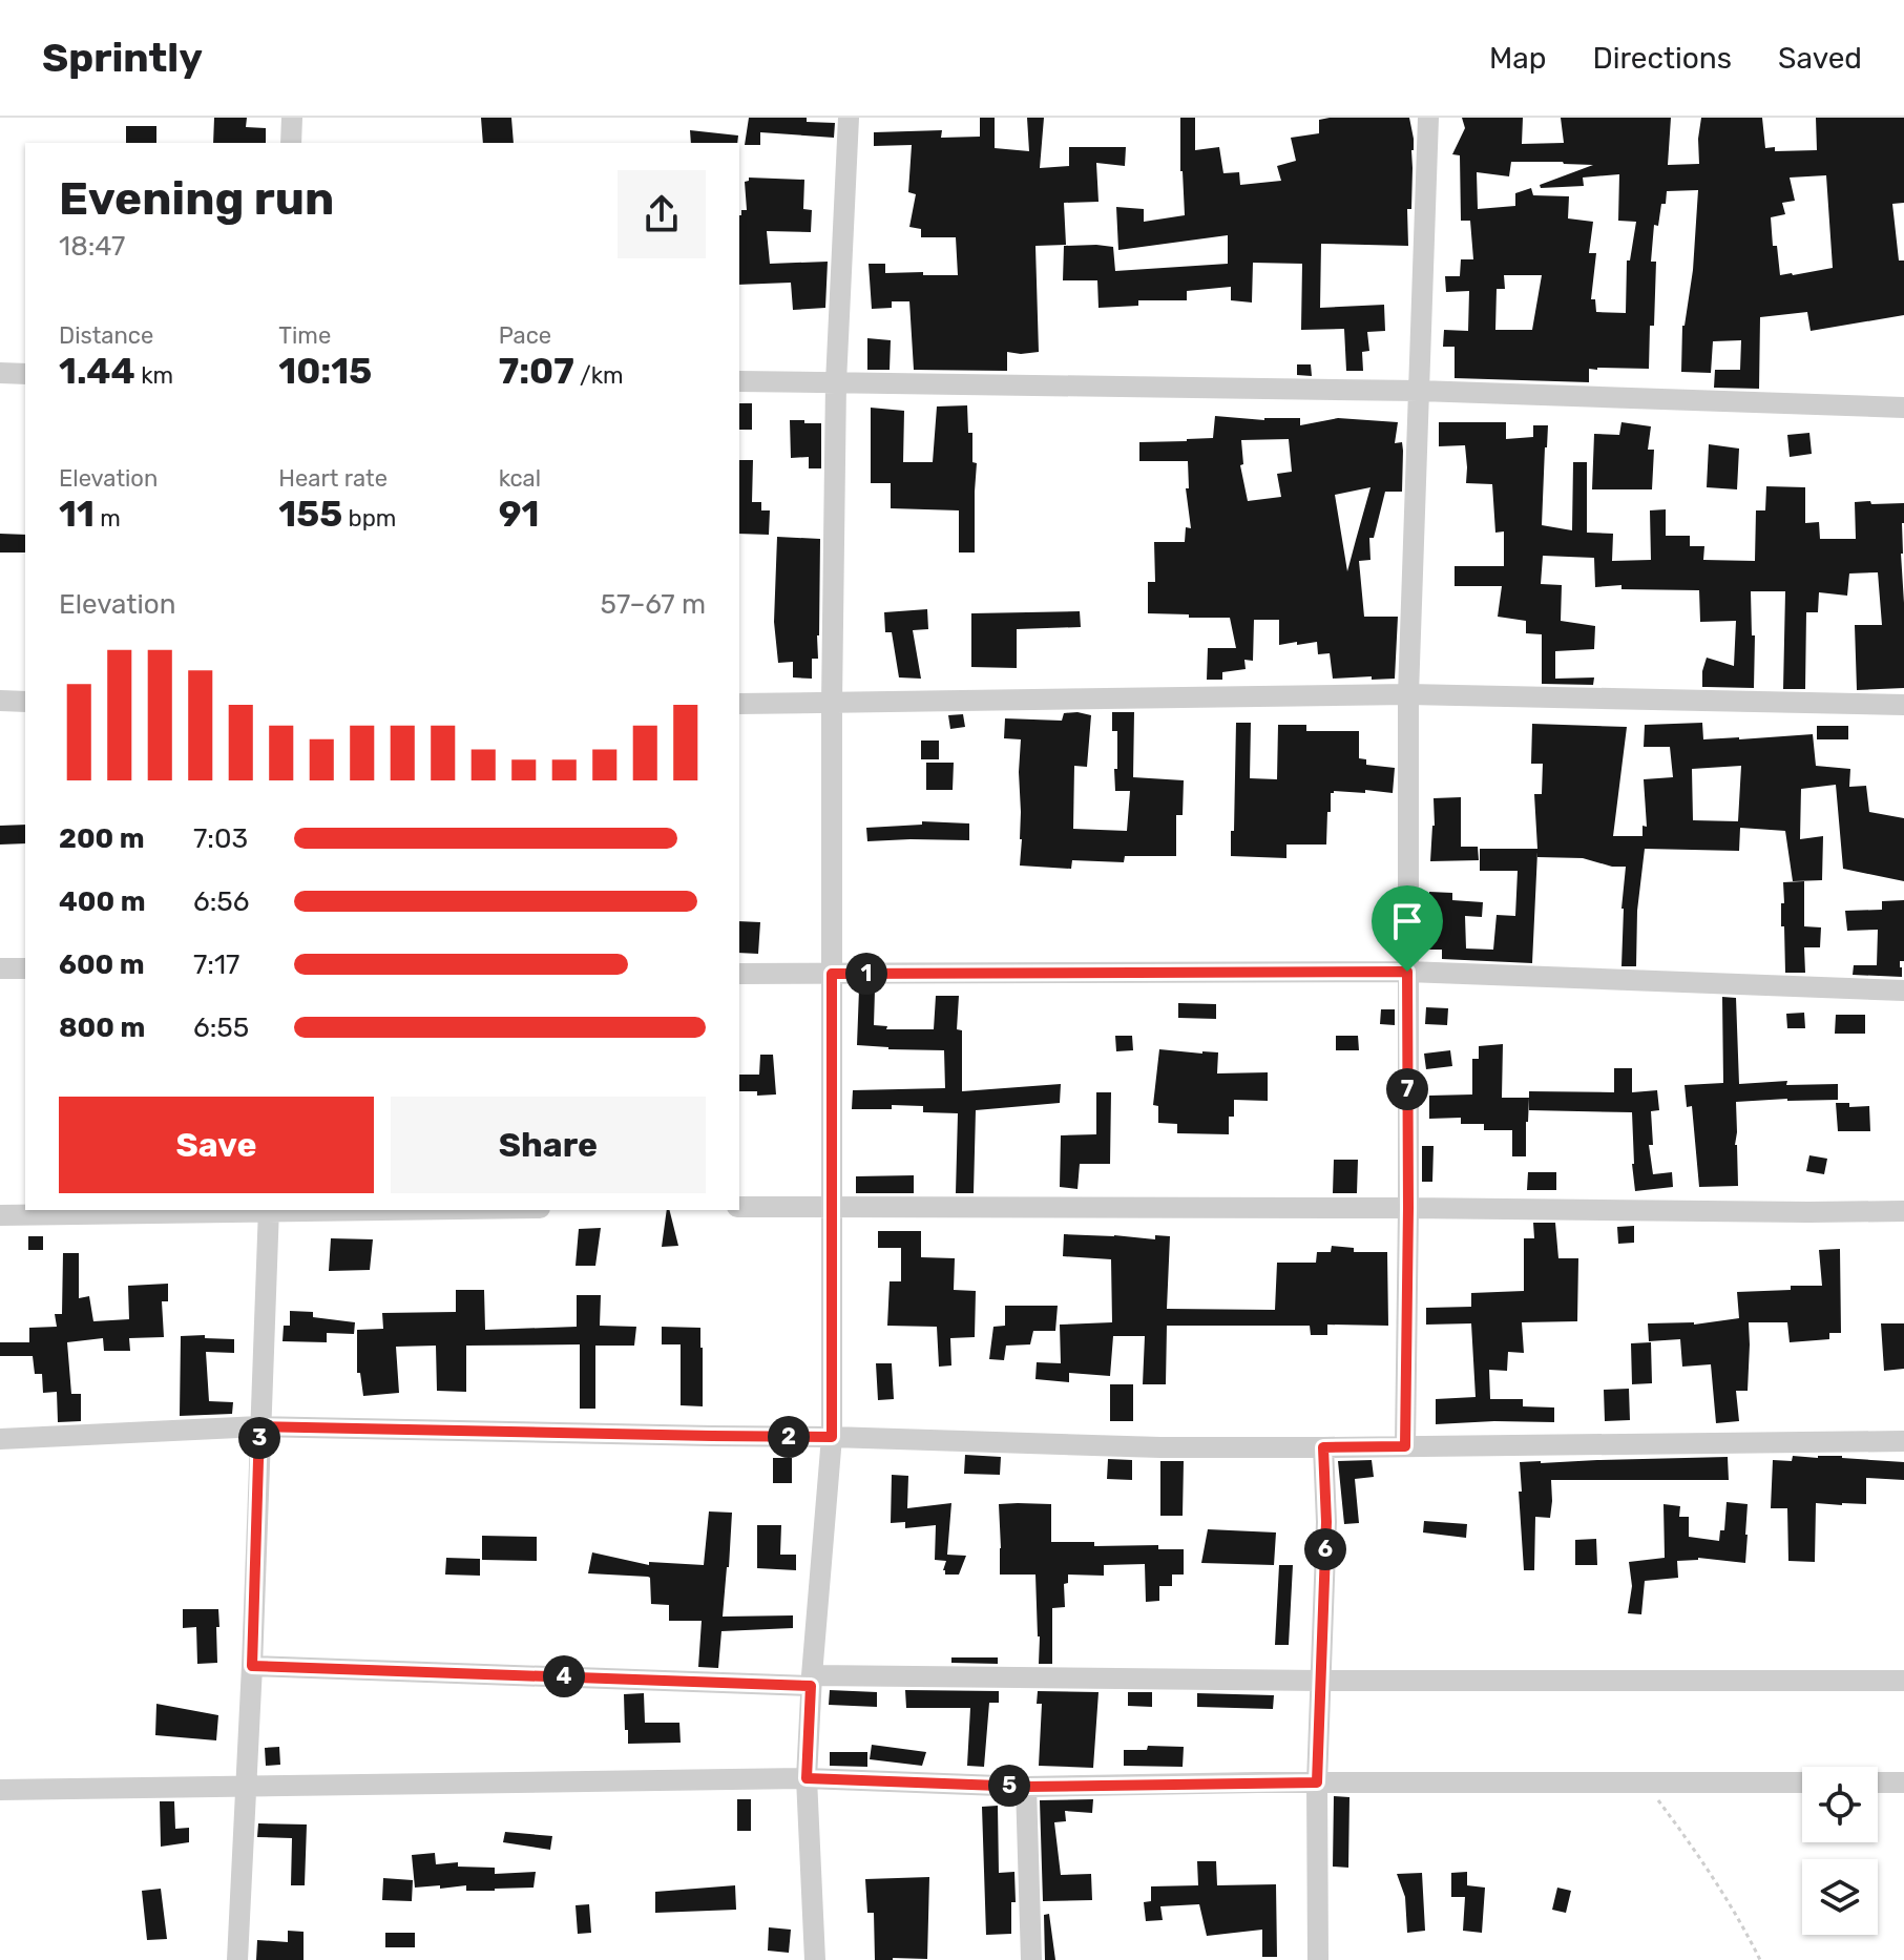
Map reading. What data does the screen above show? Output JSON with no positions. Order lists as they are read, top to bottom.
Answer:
{
  "page": {
    "header": "Sprintly",
    "nav": ["Map", "Directions", "Saved"],
    "heading": ["Evening run", "18:47"],
    "stats": [
      ["Distance", "1.44 km"],
      ["Time", "10:15"],
      ["Pace", "7:07 /km"],
      ["Elevation", "11 m"],
      ["Heart rate", "155 bpm"],
      ["kcal", "91"]
    ],
    "chart": ["Elevation", "57–67 m"],
    "list": [
      {
        "name": "200 m",
        "note": "7:03"
      },
      {
        "name": "400 m",
        "note": "6:56"
      },
      {
        "name": "600 m",
        "note": "7:17"
      },
      {
        "name": "800 m",
        "note": "6:55"
      }
    ],
    "pins": [
      "1",
      "7",
      "2",
      "3",
      "6",
      "4",
      "5"
    ],
    "buttons": ["Save", "Share"]
  }
}
